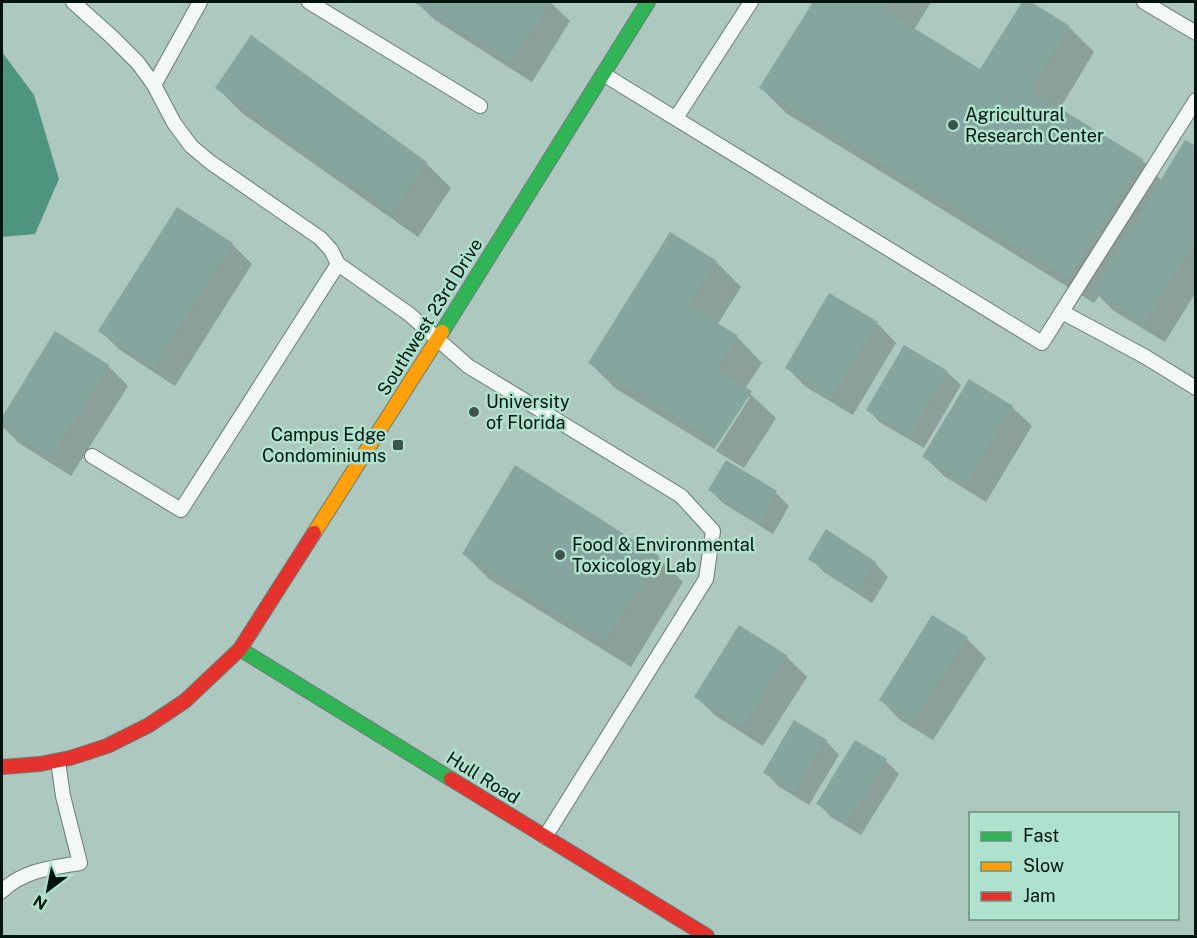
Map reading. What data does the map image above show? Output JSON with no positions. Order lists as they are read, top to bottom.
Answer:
{
  "streets": {
    "street": ["Southwest 23rd Drive", "Hull Road"]
  },
  "crossings": [
    ["Southwest 23rd Drive", "Hull Road"]
  ],
  "places": {
    "other": ["Agricultural Research Center", "University of Florida", "Food & Environmental Toxicology Lab"],
    "transit": ["Campus Edge Condominiums"]
  },
  "legend": ["Fast", "Slow", "Jam"],
  "north": "bottom left"
}
